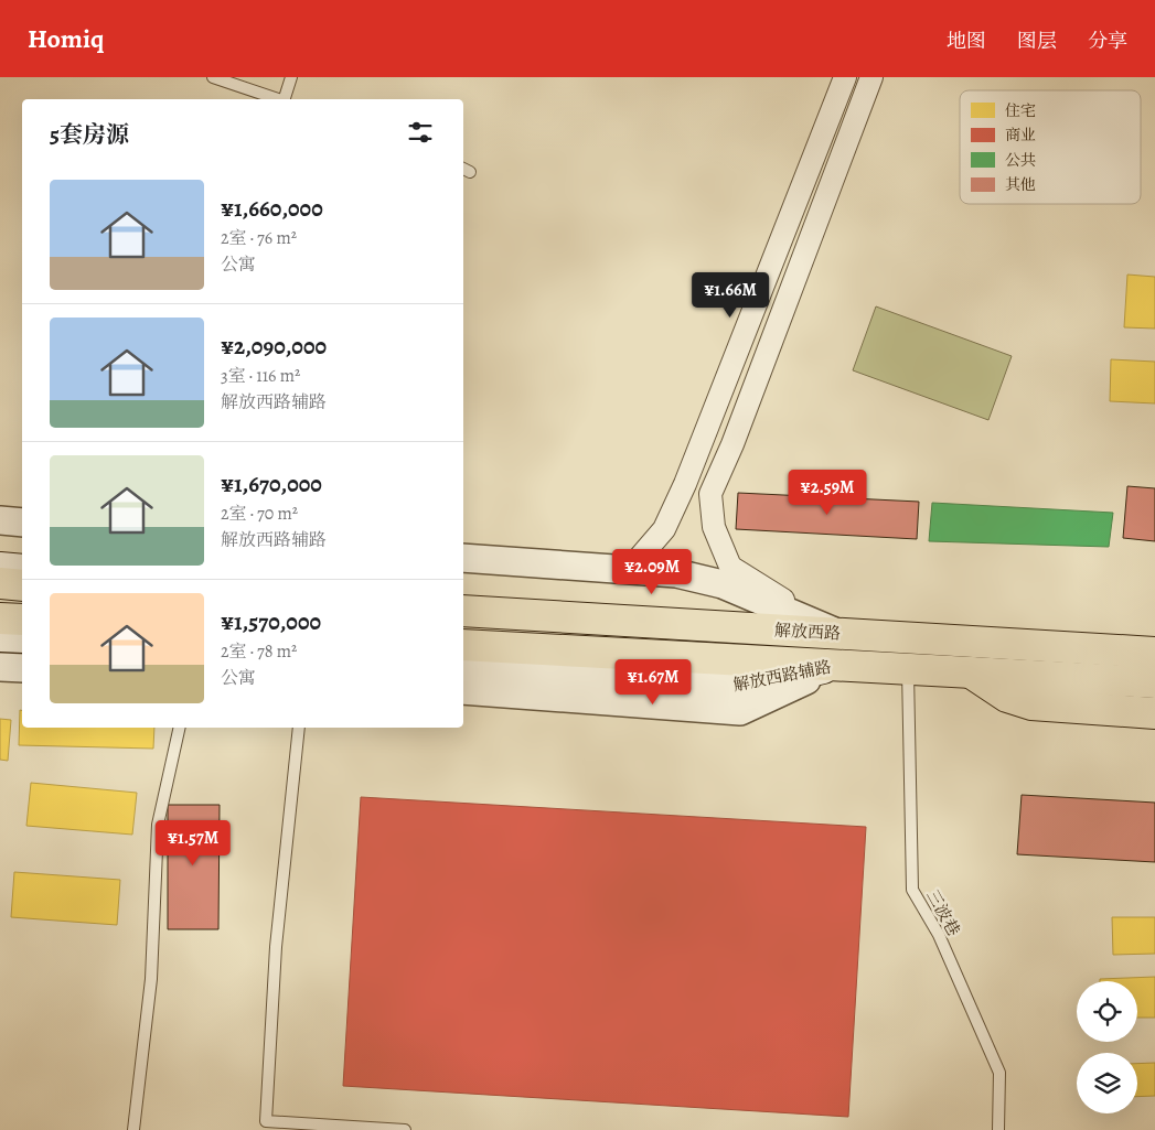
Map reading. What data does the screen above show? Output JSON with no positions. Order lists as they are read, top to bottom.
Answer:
{
  "streets": {
    "main road": ["解放西路", "解放西路辅路"],
    "lane": ["三波巷"]
  },
  "crossings": [
    ["解放西路", "解放西路辅路"],
    ["解放西路", "三波巷"]
  ],
  "legend": [
    "住宅",
    "商业",
    "公共",
    "其他"
  ],
  "page": {
    "header": "Homiq",
    "nav": ["地图", "图层", "分享"],
    "heading": "5套房源",
    "list": [
      {
        "name": "¥1,660,000",
        "note": "2室 · 76 m² · 公寓"
      },
      {
        "name": "¥2,090,000",
        "note": "3室 · 116 m² · 解放西路辅路"
      },
      {
        "name": "¥1,670,000",
        "note": "2室 · 70 m² · 解放西路辅路"
      },
      {
        "name": "¥1,570,000",
        "note": "2室 · 78 m² · 公寓"
      }
    ],
    "price": [
      "¥1.66M",
      "¥2.59M",
      "¥2.09M",
      "¥1.67M",
      "¥1.57M"
    ]
  }
}
